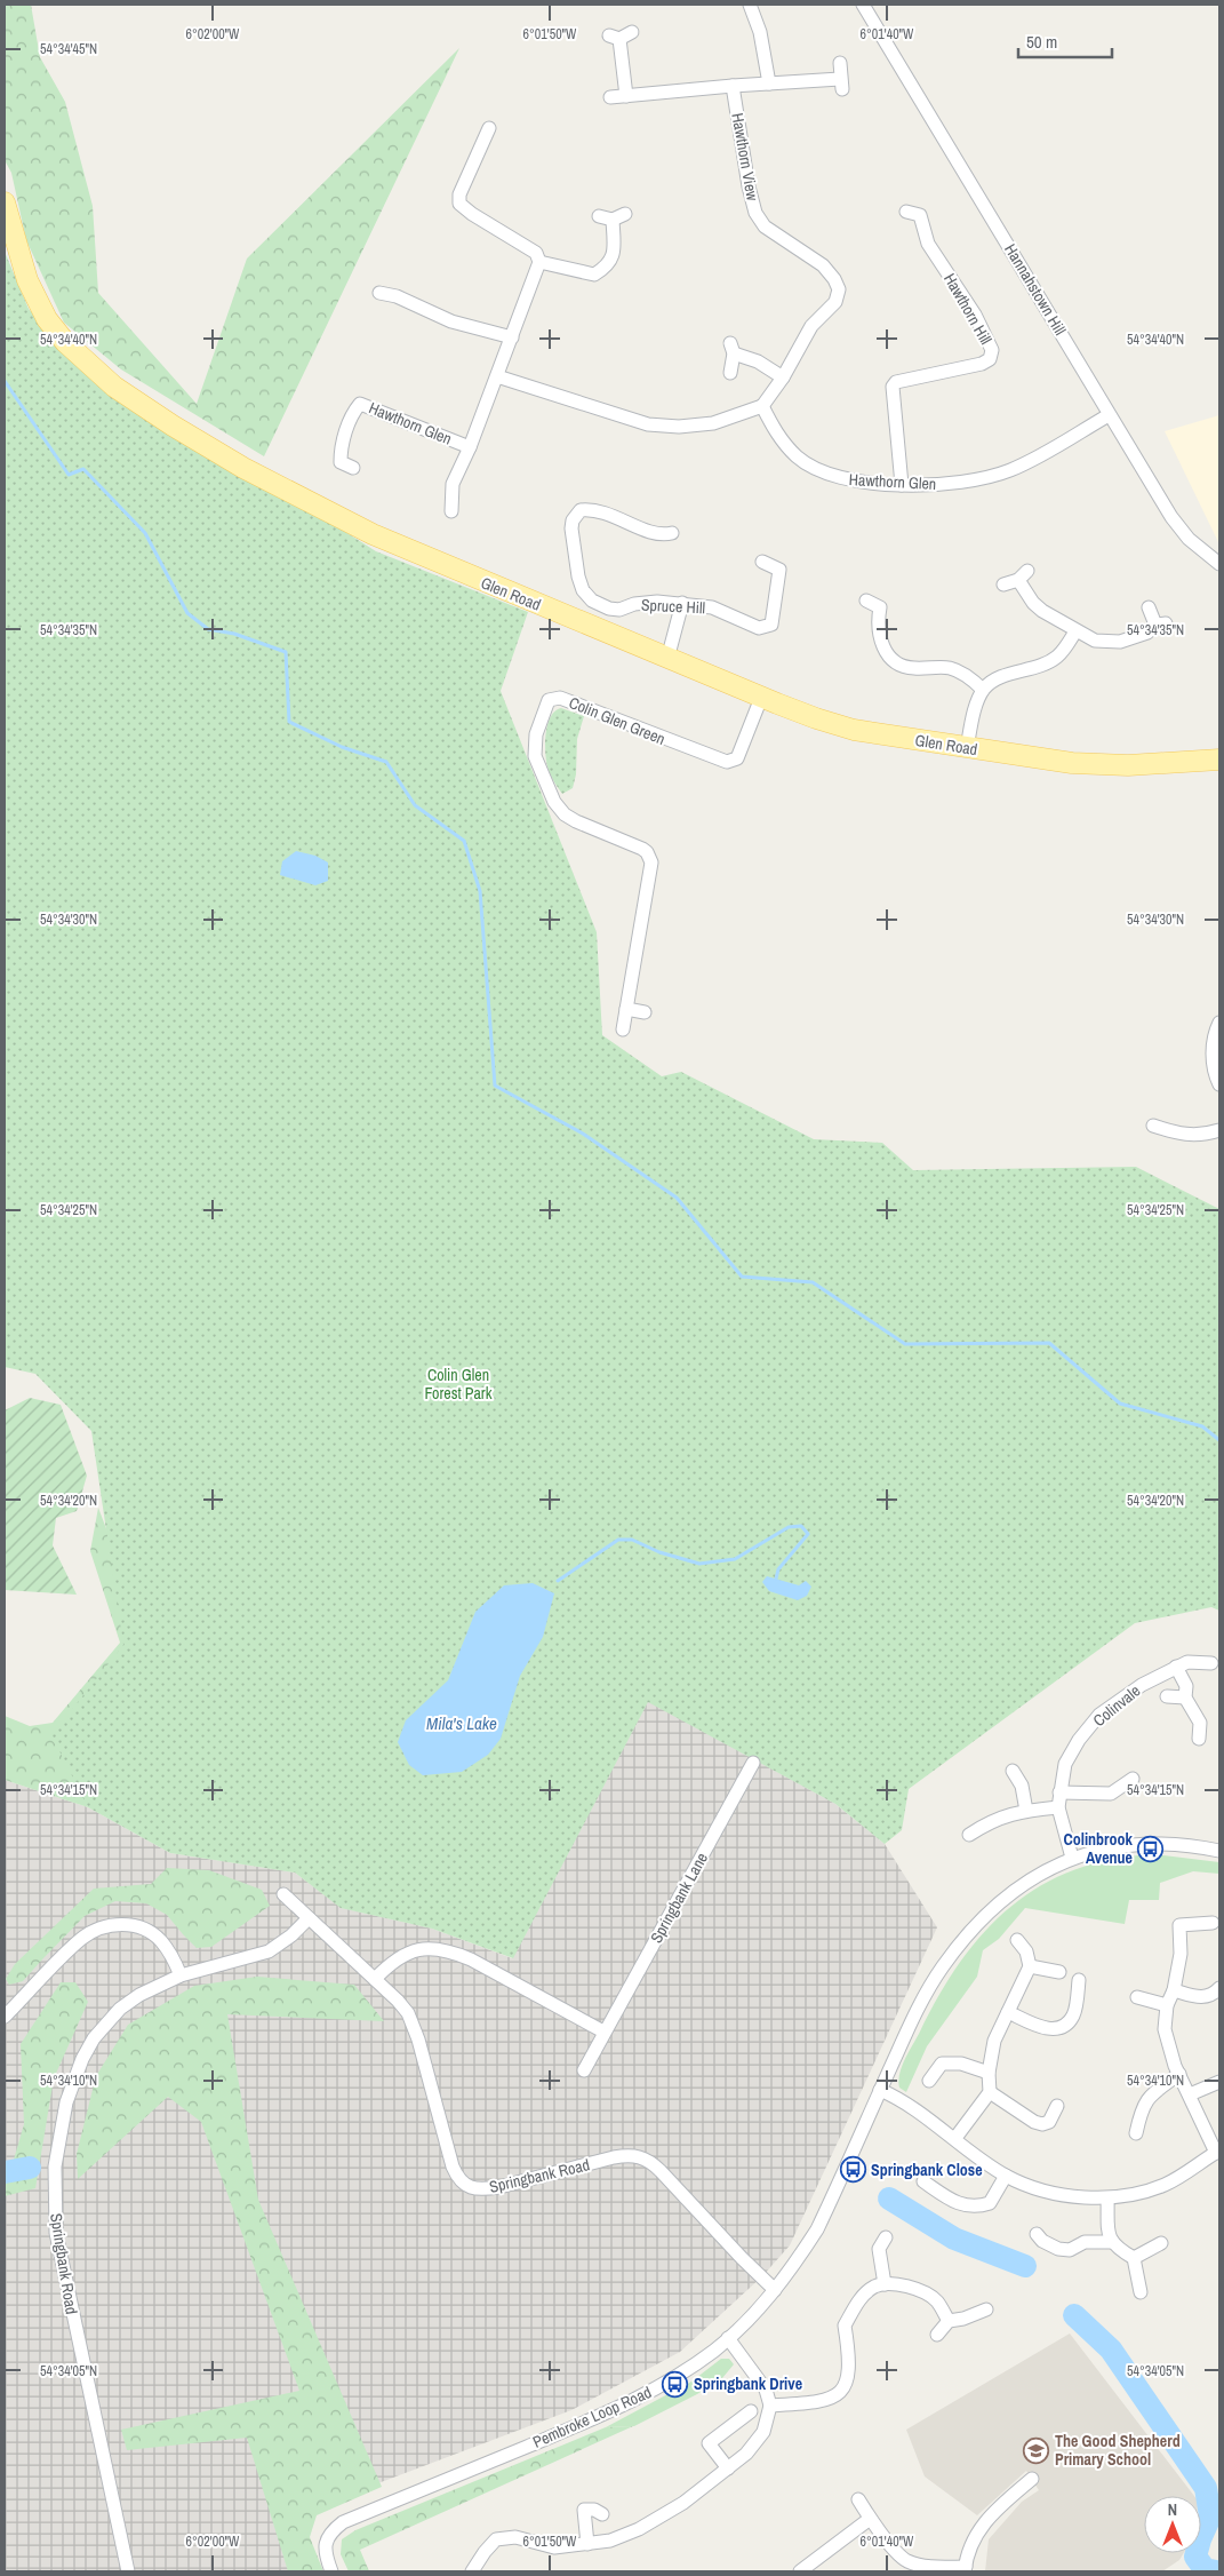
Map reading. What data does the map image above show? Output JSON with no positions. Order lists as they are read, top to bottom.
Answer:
{
  "streets": {
    "main road": ["Glen Road"],
    "street": [
      "Hawthorn View",
      "Hannahstown Hill",
      "Hawthorn Hill",
      "Hawthorn Glen",
      "Spruce Hill",
      "Colin Glen Green",
      "Colinvale",
      "Springbank Lane",
      "Springbank Road",
      "Pembroke Loop Road"
    ]
  },
  "crossings": [
    ["Hawthorn View", "Hawthorn Glen"],
    ["Hannahstown Hill", "Hawthorn Glen"],
    ["Hawthorn Hill", "Hawthorn Glen"],
    ["Glen Road", "Colin Glen Green"],
    ["Colinvale", "Pembroke Loop Road"],
    ["Springbank Road", "Pembroke Loop Road"]
  ],
  "water": ["Mila's Lake"],
  "parks": ["Colin Glen Forest Park"],
  "places": {
    "bus stop": ["Colinbrook Avenue", "Springbank Close", "Springbank Drive"],
    "school or university": ["The Good Shepherd Primary School"]
  },
  "scale_bar": "50 m",
  "north": "top",
  "coordinates": [
    "6°02'00\"W",
    "6°01'50\"W",
    "6°01'40\"W",
    "54°34'45\"N",
    "54°34'40\"N",
    "54°34'35\"N",
    "54°34'30\"N",
    "54°34'25\"N",
    "54°34'20\"N",
    "54°34'15\"N",
    "54°34'10\"N",
    "54°34'05\"N"
  ]
}
